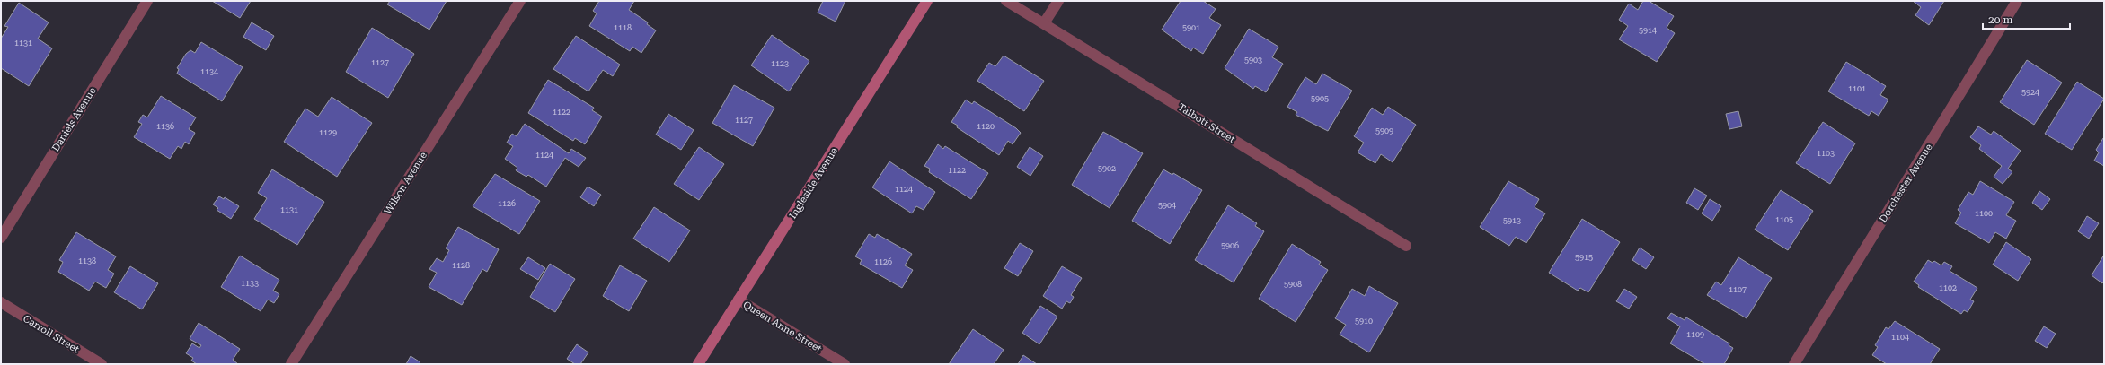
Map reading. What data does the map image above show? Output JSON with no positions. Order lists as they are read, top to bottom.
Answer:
{
  "streets": {
    "main road": ["Ingleside Avenue"],
    "street": [
      "Daniels Avenue",
      "Talbott Street",
      "Wilson Avenue",
      "Dorchester Avenue",
      "Queen Anne Street",
      "Carroll Street"
    ]
  },
  "crossings": [
    ["Ingleside Avenue", "Queen Anne Street"]
  ],
  "house_numbers": [
    "1118",
    "5901",
    "5914",
    "1131",
    "5903",
    "1127",
    "1123",
    "1134",
    "1101",
    "5924",
    "5905",
    "1122",
    "1127",
    "1136",
    "1120",
    "5909",
    "1129",
    "1103",
    "1124",
    "5902",
    "1122",
    "1124",
    "1126",
    "5904",
    "1131",
    "1100",
    "1105",
    "5913",
    "5906",
    "5915",
    "1138",
    "1126",
    "1128",
    "1133",
    "5908",
    "1102",
    "1107",
    "5910",
    "1109",
    "1104"
  ],
  "scale_bar": "20 m"
}
